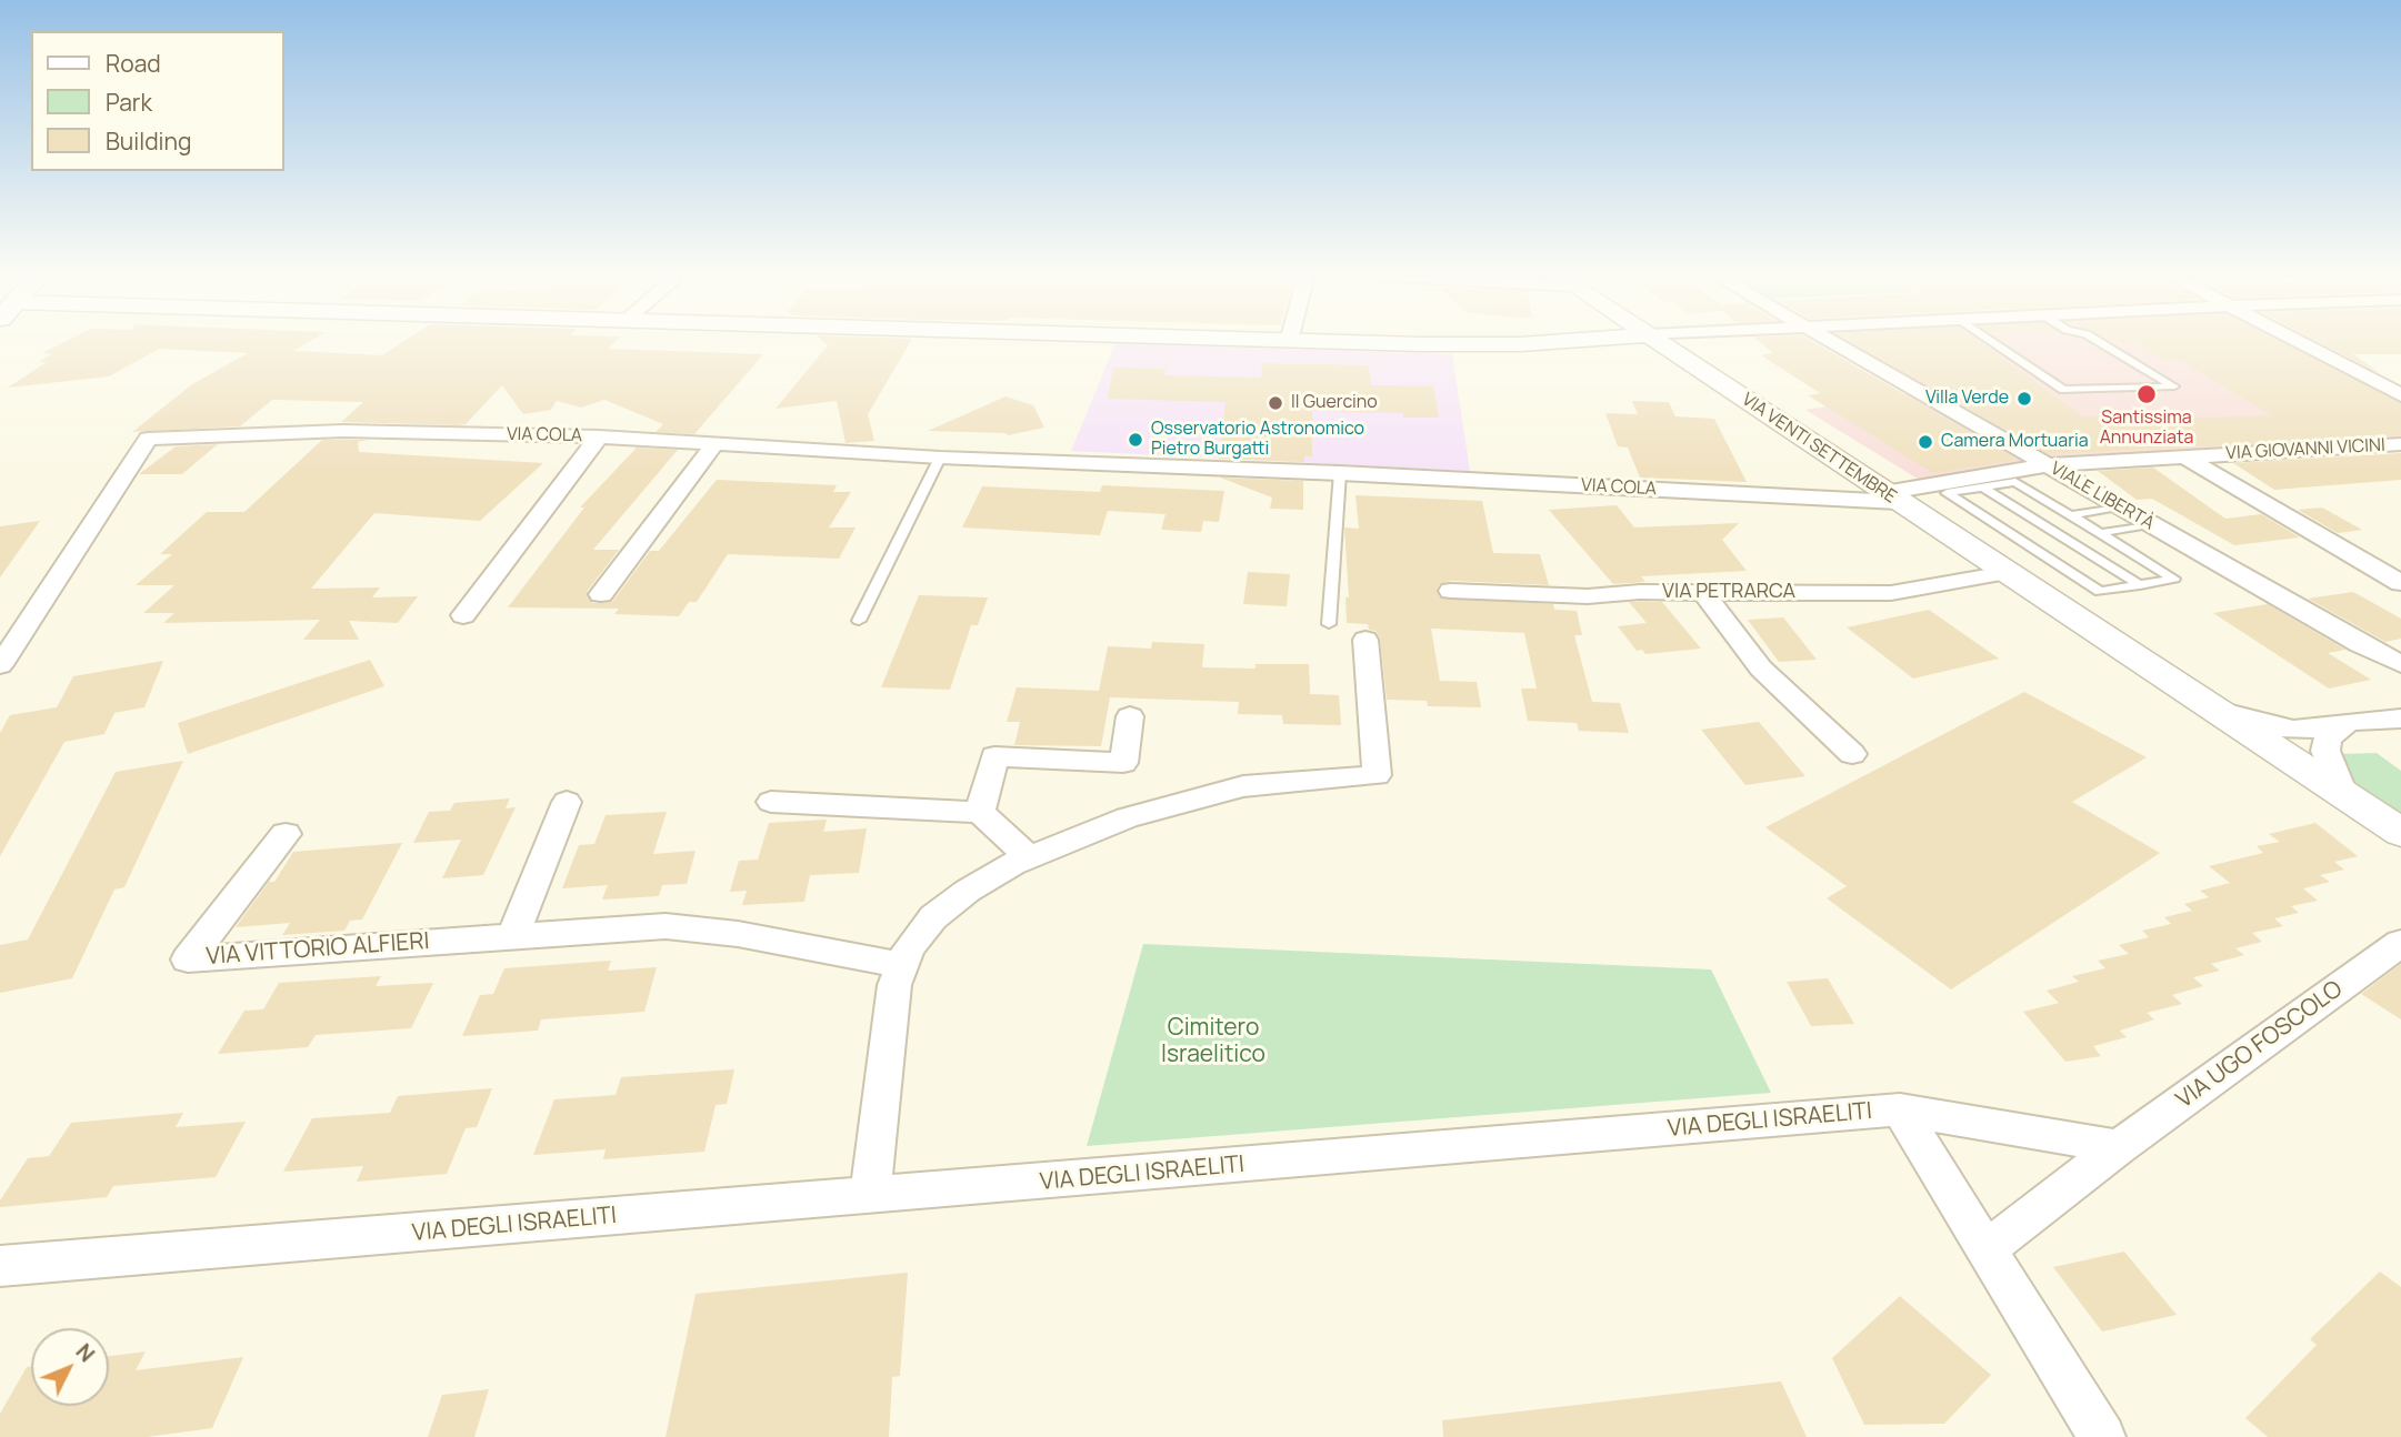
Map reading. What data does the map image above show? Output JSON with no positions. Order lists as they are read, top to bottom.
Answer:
{
  "streets": {
    "street": [
      "VIA COLA",
      "VIA VENTI SETTEMBRE",
      "VIA GIOVANNI VICINI",
      "VIALE LIBERTÀ",
      "VIA PETRARCA",
      "VIA VITTORIO ALFIERI",
      "VIA UGO FOSCOLO",
      "VIA DEGLI ISRAELITI"
    ]
  },
  "crossings": [
    ["VIA COLA", "VIA VENTI SETTEMBRE"],
    ["VIA COLA", "VIA GIOVANNI VICINI"],
    ["VIA VENTI SETTEMBRE", "VIA GIOVANNI VICINI"],
    ["VIA VENTI SETTEMBRE", "VIA PETRARCA"],
    ["VIA GIOVANNI VICINI", "VIALE LIBERTÀ"],
    ["VIA UGO FOSCOLO", "VIA DEGLI ISRAELITI"]
  ],
  "parks": ["Cimitero Israelitico"],
  "places": [
    "Santissima Annunziata",
    "Villa Verde",
    "Il Guercino",
    "Osservatorio Astronomico Pietro Burgatti",
    "Camera Mortuaria"
  ],
  "legend": ["Road", "Park", "Building"],
  "north": "top right"
}
